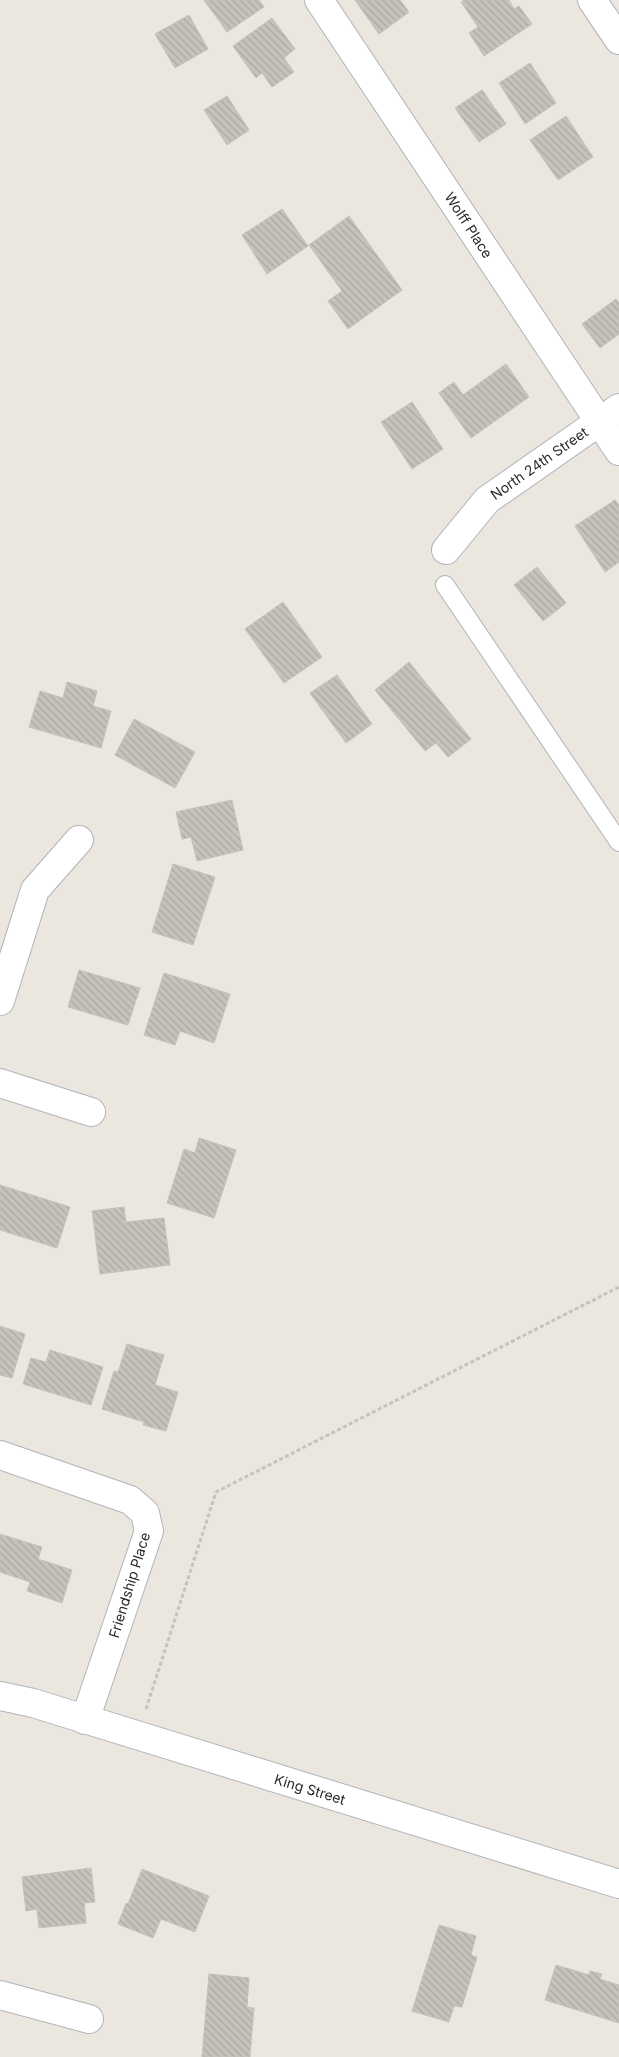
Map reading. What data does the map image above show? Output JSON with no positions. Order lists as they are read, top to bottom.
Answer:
{
  "streets": {
    "street": [
      "Wolff Place",
      "North 24th Street",
      "Friendship Place",
      "King Street"
    ]
  },
  "crossings": [
    ["Wolff Place", "North 24th Street"],
    ["Friendship Place", "King Street"]
  ]
}
